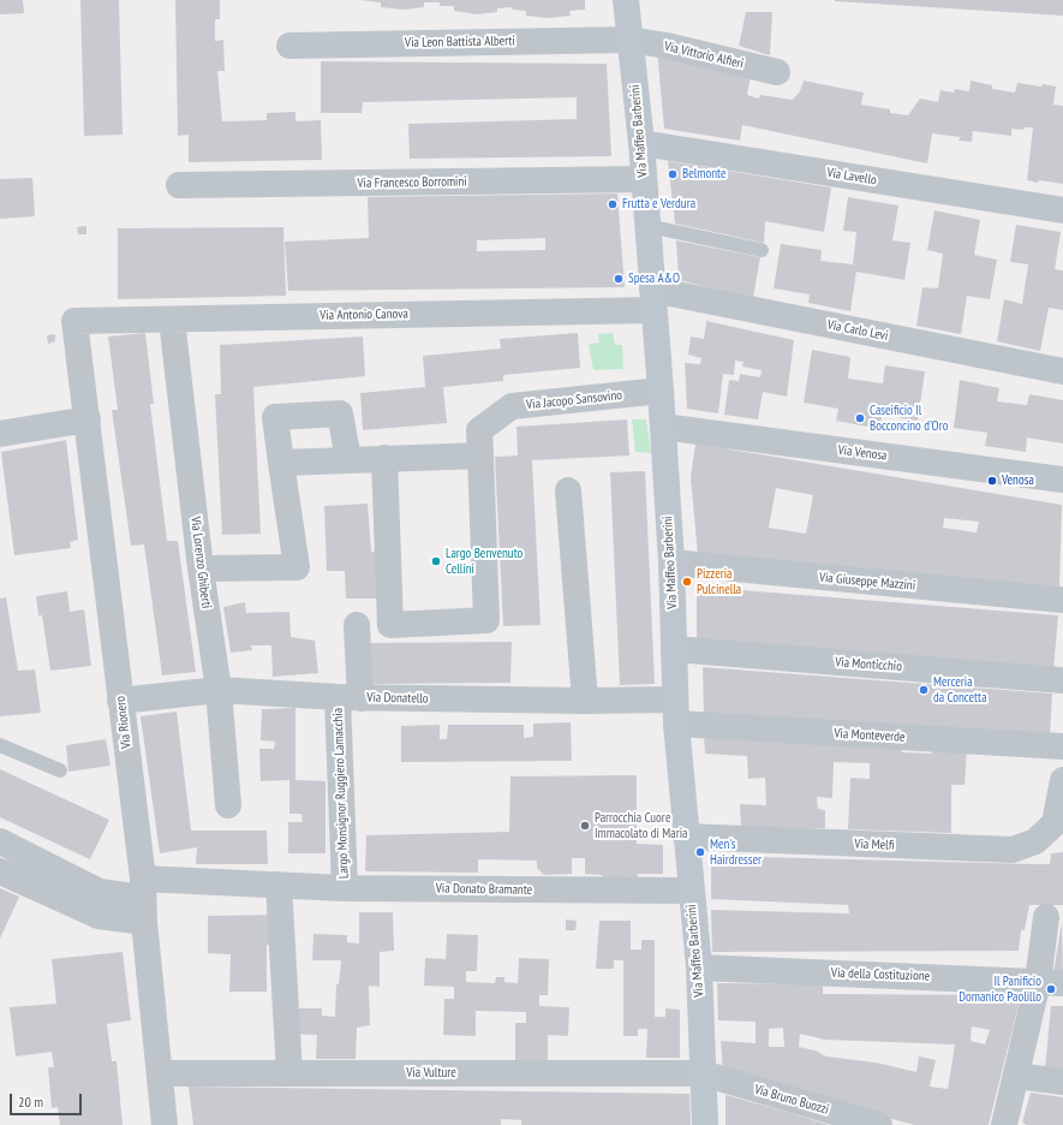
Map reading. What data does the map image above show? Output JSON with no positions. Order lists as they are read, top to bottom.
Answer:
{
  "streets": {
    "street": [
      "Via Leon Battista Alberti",
      "Via Vittorio Alfieri",
      "Via Maffeo Barberini",
      "Via Lavello",
      "Via Francesco Borromini",
      "Via Antonio Canova",
      "Via Carlo Levi",
      "Via Jacopo Sansovino",
      "Via Venosa",
      "Via Lorenzo Ghiberti",
      "Via Giuseppe Mazzini",
      "Via Monticchio",
      "Via Donatello",
      "Via Rionero",
      "Via Monteverde",
      "Largo Monsignor Ruggiero Lamacchia",
      "Via Melfi",
      "Via Donato Bramante",
      "Via della Costituzione",
      "Via Vulture",
      "Via Bruno Buozzi"
    ]
  },
  "crossings": [
    ["Via Leon Battista Alberti", "Via Vittorio Alfieri"],
    ["Via Leon Battista Alberti", "Via Maffeo Barberini"],
    ["Via Vittorio Alfieri", "Via Maffeo Barberini"],
    ["Via Maffeo Barberini", "Via Lavello"],
    ["Via Maffeo Barberini", "Via Francesco Borromini"],
    ["Via Maffeo Barberini", "Via Antonio Canova"],
    ["Via Maffeo Barberini", "Via Carlo Levi"],
    ["Via Maffeo Barberini", "Via Jacopo Sansovino"],
    ["Via Maffeo Barberini", "Via Venosa"],
    ["Via Maffeo Barberini", "Via Giuseppe Mazzini"],
    ["Via Maffeo Barberini", "Via Monticchio"],
    ["Via Maffeo Barberini", "Via Donatello"],
    ["Via Maffeo Barberini", "Via Monteverde"],
    ["Via Maffeo Barberini", "Via Melfi"],
    ["Via Maffeo Barberini", "Via Donato Bramante"],
    ["Via Maffeo Barberini", "Via della Costituzione"],
    ["Via Maffeo Barberini", "Via Vulture"],
    ["Via Maffeo Barberini", "Via Bruno Buozzi"],
    ["Via Antonio Canova", "Via Carlo Levi"],
    ["Via Antonio Canova", "Via Lorenzo Ghiberti"],
    ["Via Antonio Canova", "Via Rionero"],
    ["Via Lorenzo Ghiberti", "Via Donatello"],
    ["Via Donatello", "Via Rionero"],
    ["Via Donatello", "Via Monteverde"],
    ["Via Donatello", "Largo Monsignor Ruggiero Lamacchia"],
    ["Via Rionero", "Via Donato Bramante"],
    ["Via Rionero", "Via Vulture"],
    ["Largo Monsignor Ruggiero Lamacchia", "Via Donato Bramante"],
    ["Via Vulture", "Via Bruno Buozzi"]
  ],
  "places": [
    "Belmonte",
    "Frutta e Verdura",
    "Spesa A&O",
    "Caseificio Il Bocconcino d'Oro",
    "Venosa",
    "Largo Benvenuto Cellini",
    "Pizzeria Pulcinella",
    "Merceria da Concetta",
    "Parrocchia Cuore Immacolato di Maria",
    "Men's Hairdresser",
    "Il Panificio Domanico Paolillo"
  ],
  "scale_bar": "20 m"
}
